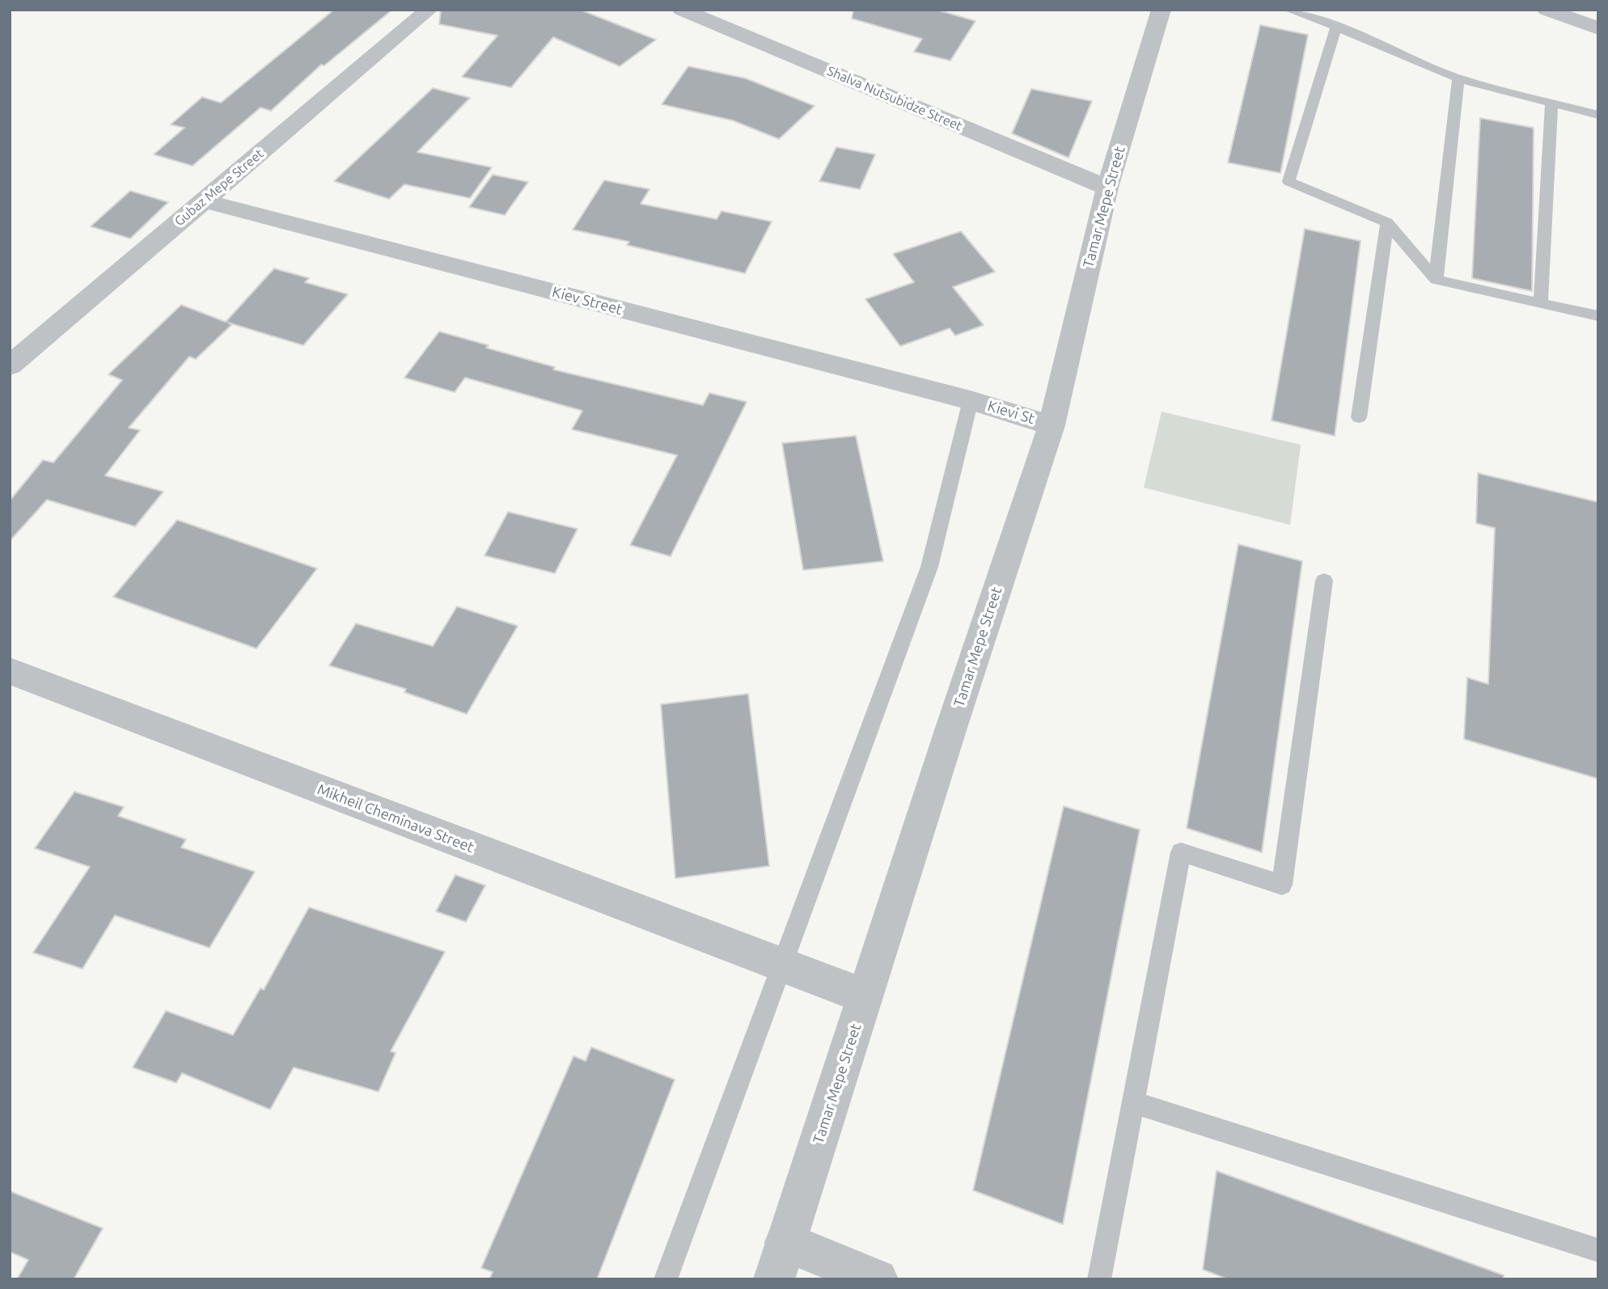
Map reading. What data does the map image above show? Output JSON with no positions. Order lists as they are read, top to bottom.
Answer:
{
  "streets": {
    "street": [
      "Shalva Nutsubidze Street",
      "Gubaz Mepe Street",
      "Tamar Mepe Street",
      "Kiev Street",
      "Kievi St",
      "Mikheil Cheminava Street"
    ]
  },
  "crossings": [
    ["Shalva Nutsubidze Street", "Tamar Mepe Street"],
    ["Gubaz Mepe Street", "Kiev Street"],
    ["Tamar Mepe Street", "Kievi St"],
    ["Tamar Mepe Street", "Mikheil Cheminava Street"],
    ["Kiev Street", "Kievi St"]
  ]
}
